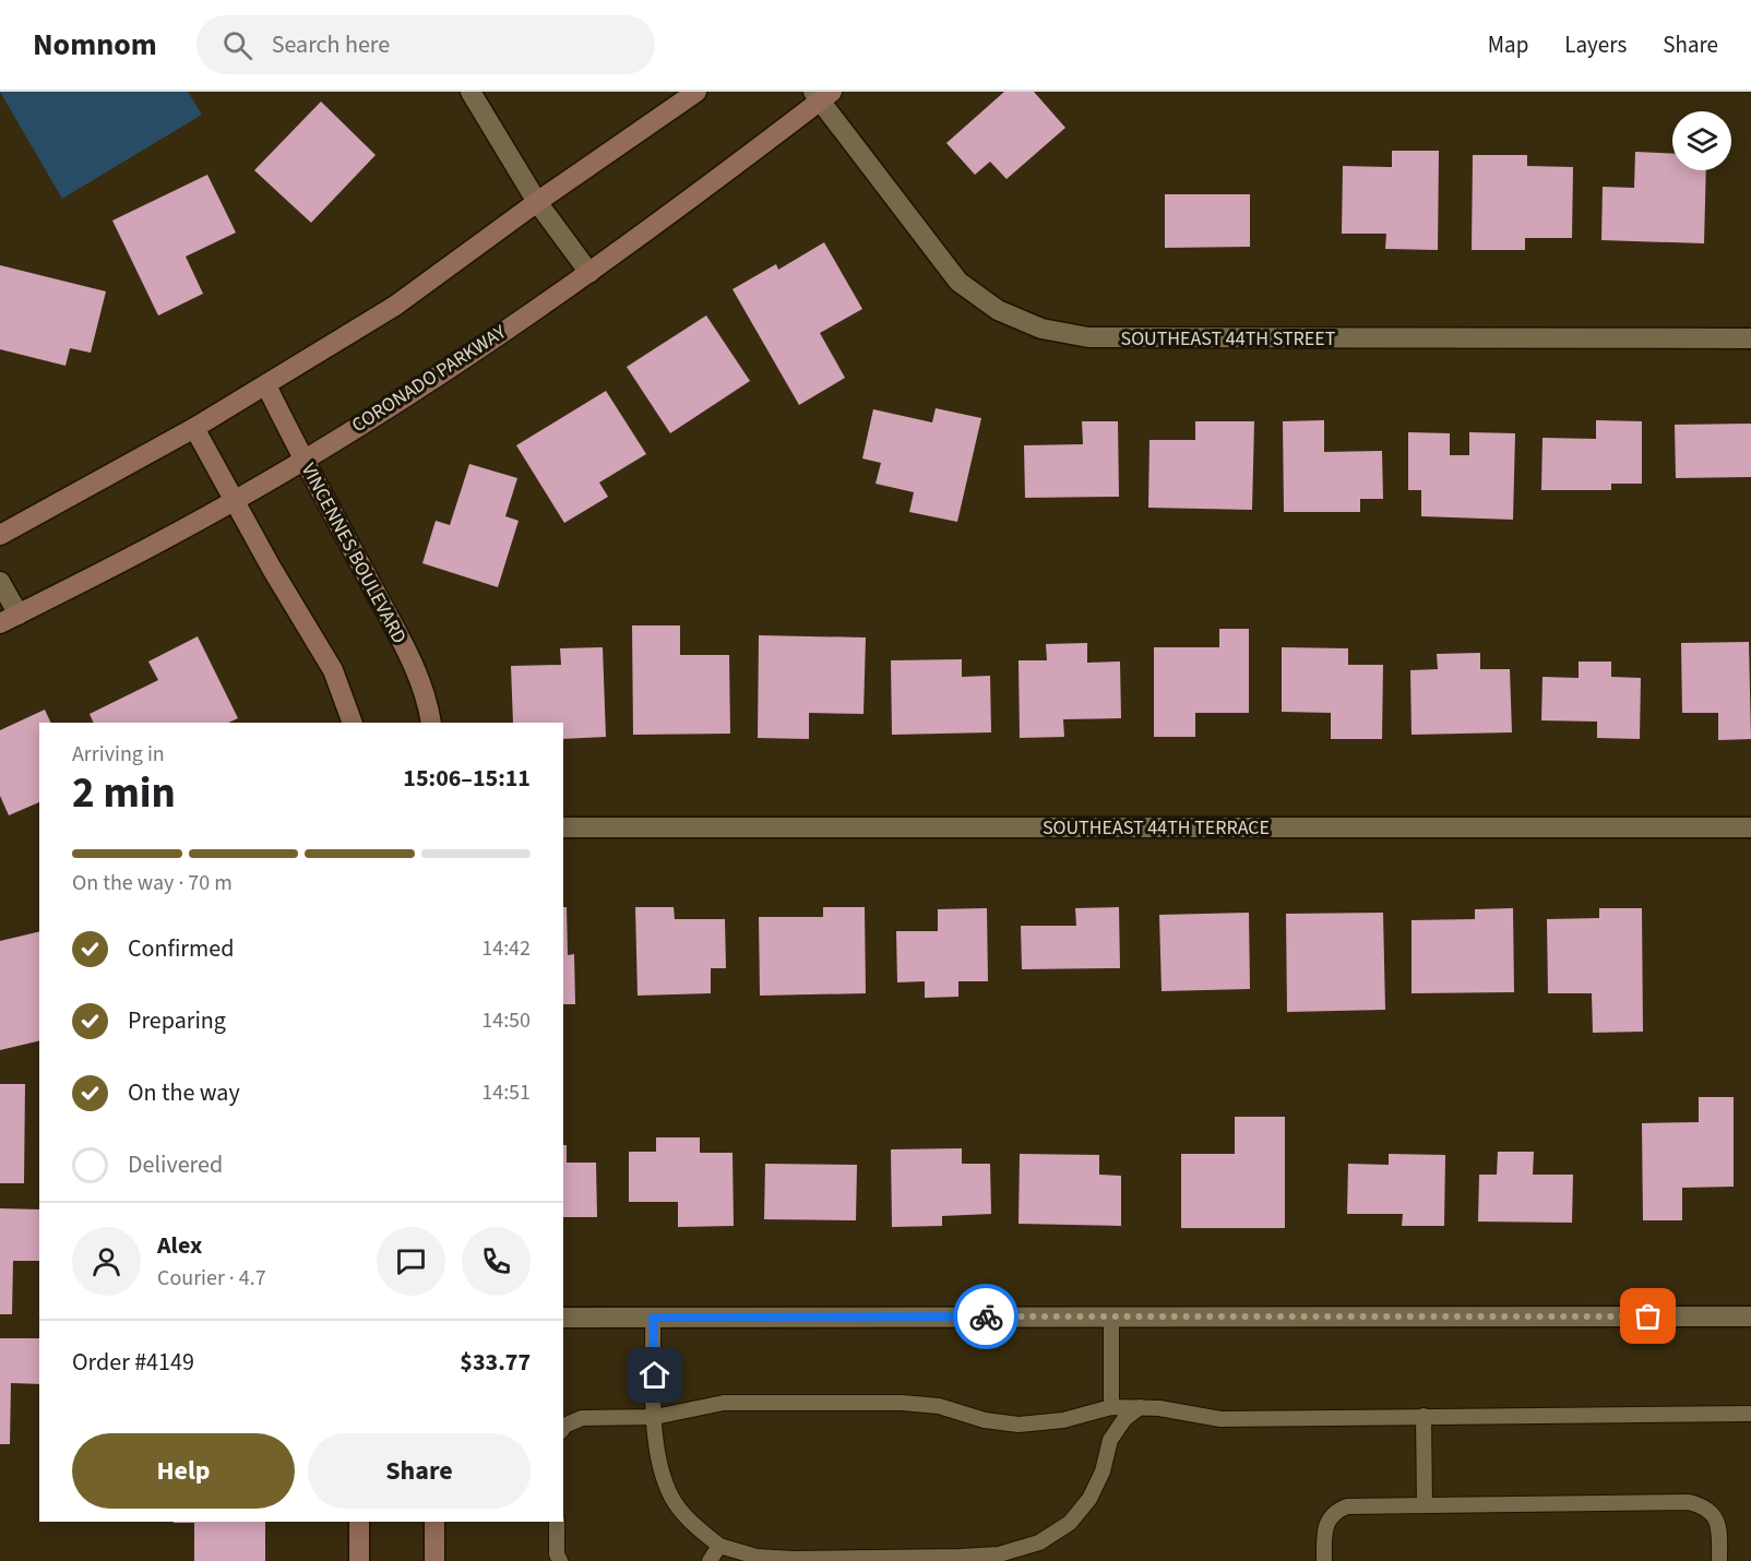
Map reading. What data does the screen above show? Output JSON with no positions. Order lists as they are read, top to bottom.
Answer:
{
  "streets": {
    "street": [
      "SOUTHEAST 44TH STREET",
      "CORONADO PARKWAY",
      "VINCENNES BOULEVARD",
      "SOUTHEAST 44TH TERRACE"
    ]
  },
  "crossings": [
    ["SOUTHEAST 44TH STREET", "CORONADO PARKWAY"],
    ["CORONADO PARKWAY", "VINCENNES BOULEVARD"]
  ],
  "page": {
    "header": "Nomnom",
    "search": "Search here",
    "nav": ["Map", "Layers", "Share"],
    "heading": ["2 min", "Arriving in", "15:06–15:11"],
    "panel": [
      "Alex",
      "Courier · 4.7",
      "Order #4149",
      "$33.77"
    ],
    "bar": "On the way · 70 m",
    "list": [
      ["Confirmed", "14:42"],
      ["Preparing", "14:50"],
      ["On the way", "14:51"],
      "Delivered"
    ],
    "buttons": ["Help", "Share"]
  }
}
